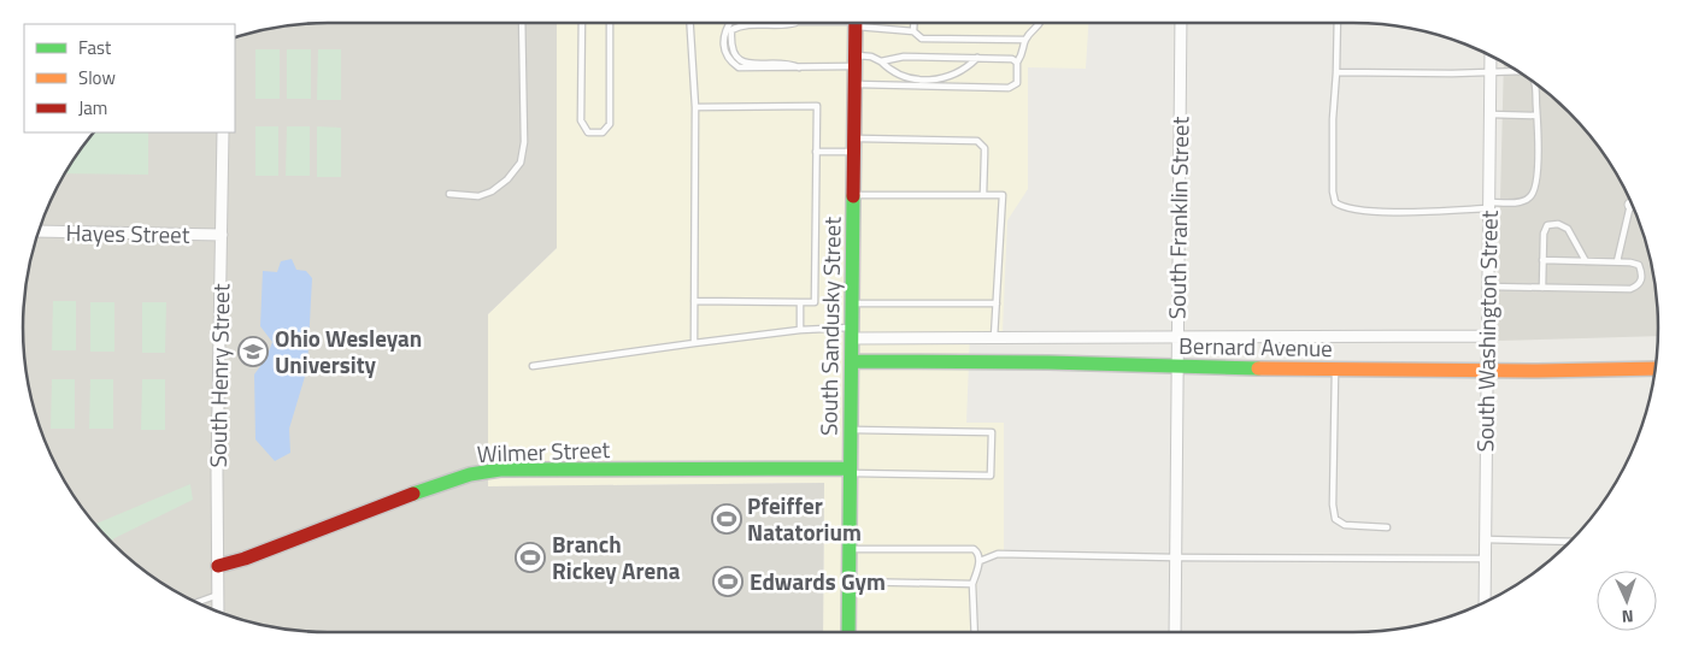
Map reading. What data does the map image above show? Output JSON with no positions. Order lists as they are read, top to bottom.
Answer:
{
  "streets": {
    "street": [
      "South Franklin Street",
      "Hayes Street",
      "South Sandusky Street",
      "South Washington Street",
      "Bernard Avenue",
      "South Henry Street",
      "Wilmer Street"
    ]
  },
  "crossings": [
    ["South Franklin Street", "Bernard Avenue"],
    ["Hayes Street", "South Henry Street"],
    ["South Sandusky Street", "Bernard Avenue"],
    ["South Sandusky Street", "Wilmer Street"],
    ["South Washington Street", "Bernard Avenue"],
    ["South Henry Street", "Wilmer Street"]
  ],
  "places": {
    "school or university": ["Ohio Wesleyan University"],
    "sports": ["Pfeiffer Natatorium", "Branch Rickey Arena", "Edwards Gym"]
  },
  "legend": ["Fast", "Slow", "Jam"],
  "north": "bottom"
}
